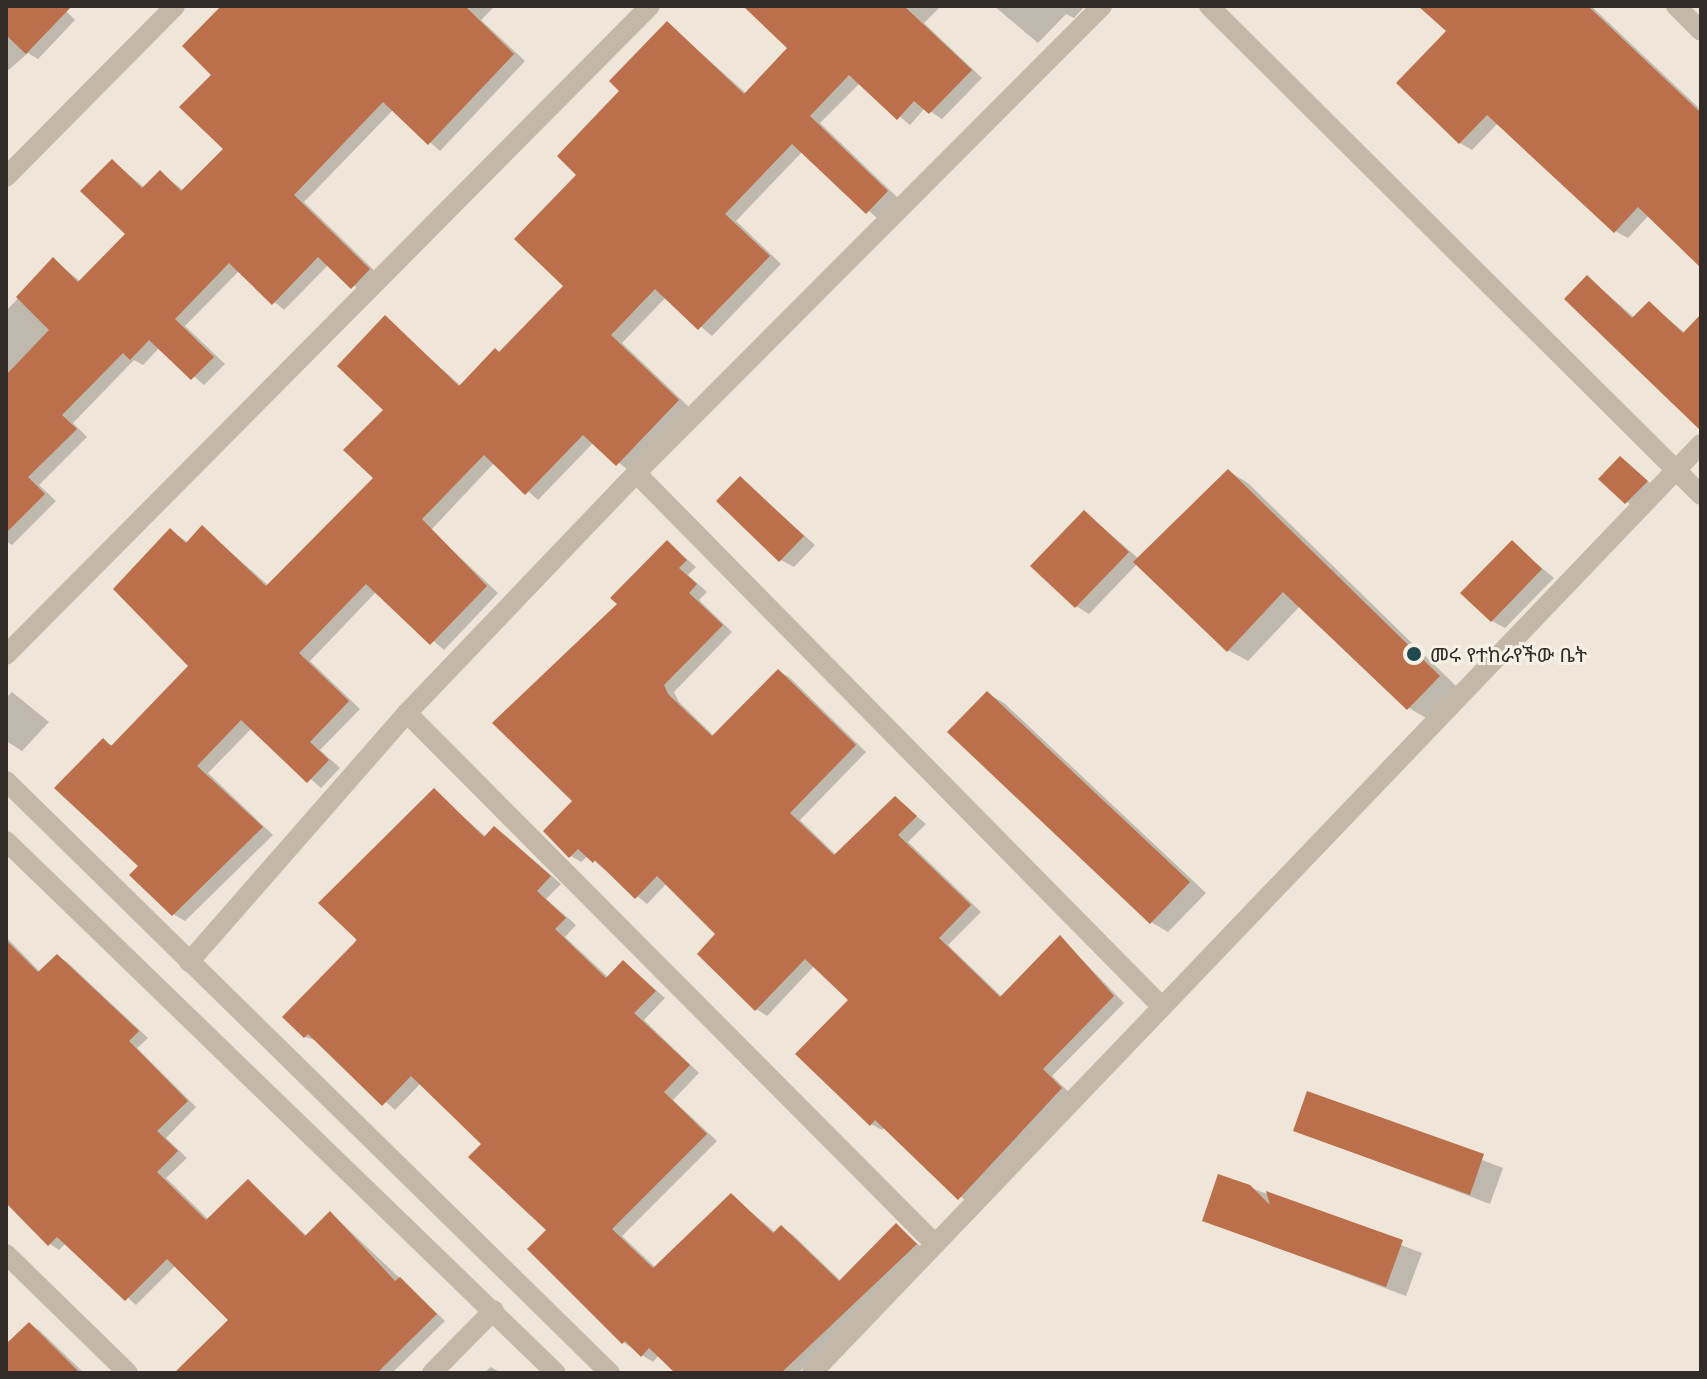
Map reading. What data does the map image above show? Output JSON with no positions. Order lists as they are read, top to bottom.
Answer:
{
  "places": ["መሩ የተከራየችው ቤት"]
}
